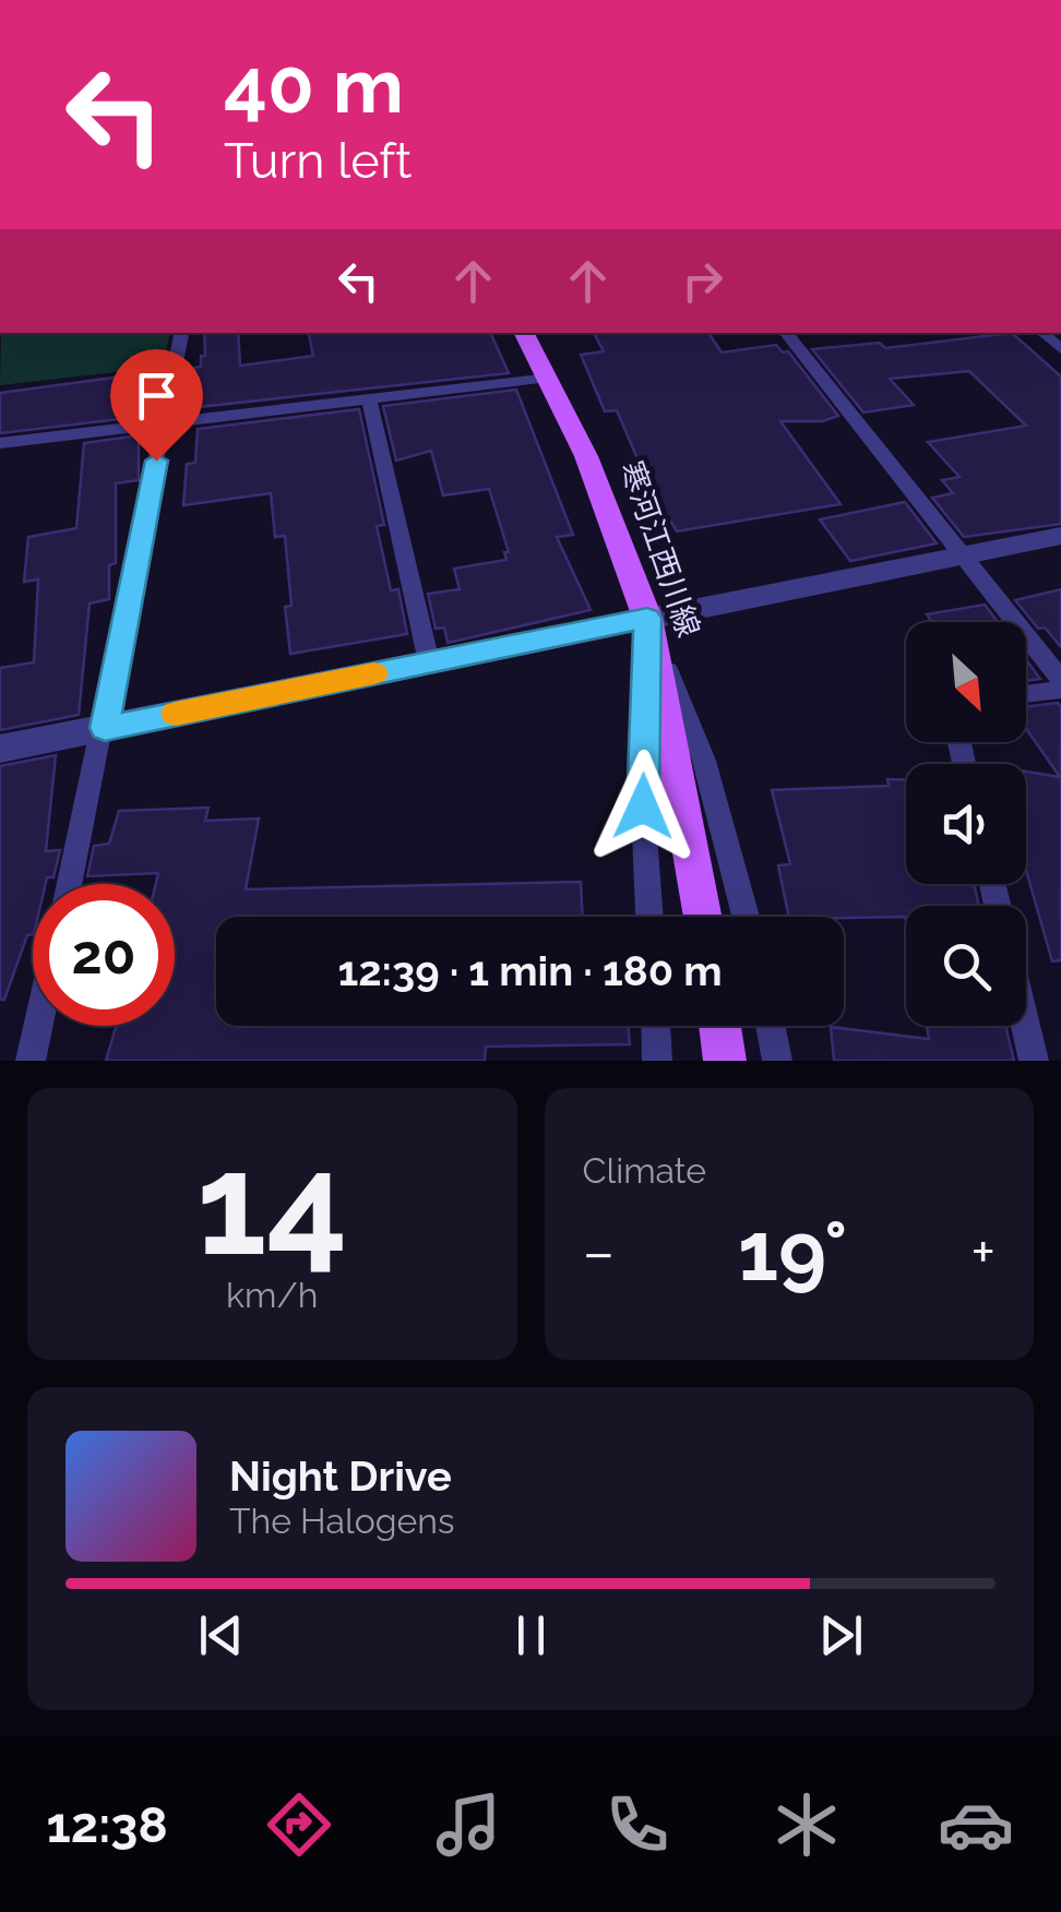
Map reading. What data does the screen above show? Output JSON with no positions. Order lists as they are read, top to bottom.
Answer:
{
  "streets": {
    "main road": ["寒河江西川線"]
  },
  "north": "bottom right",
  "page": {
    "turn": ["40 m", "Turn left"],
    "limit": "20",
    "trip": "12:39 · 1 min · 180 m",
    "tile": [
      ["14", "km/h"],
      "Climate"
    ],
    "heat": ["−", "19°", "+"],
    "song": ["Night Drive", "The Halogens"],
    "tabs": "12:38"
  }
}
